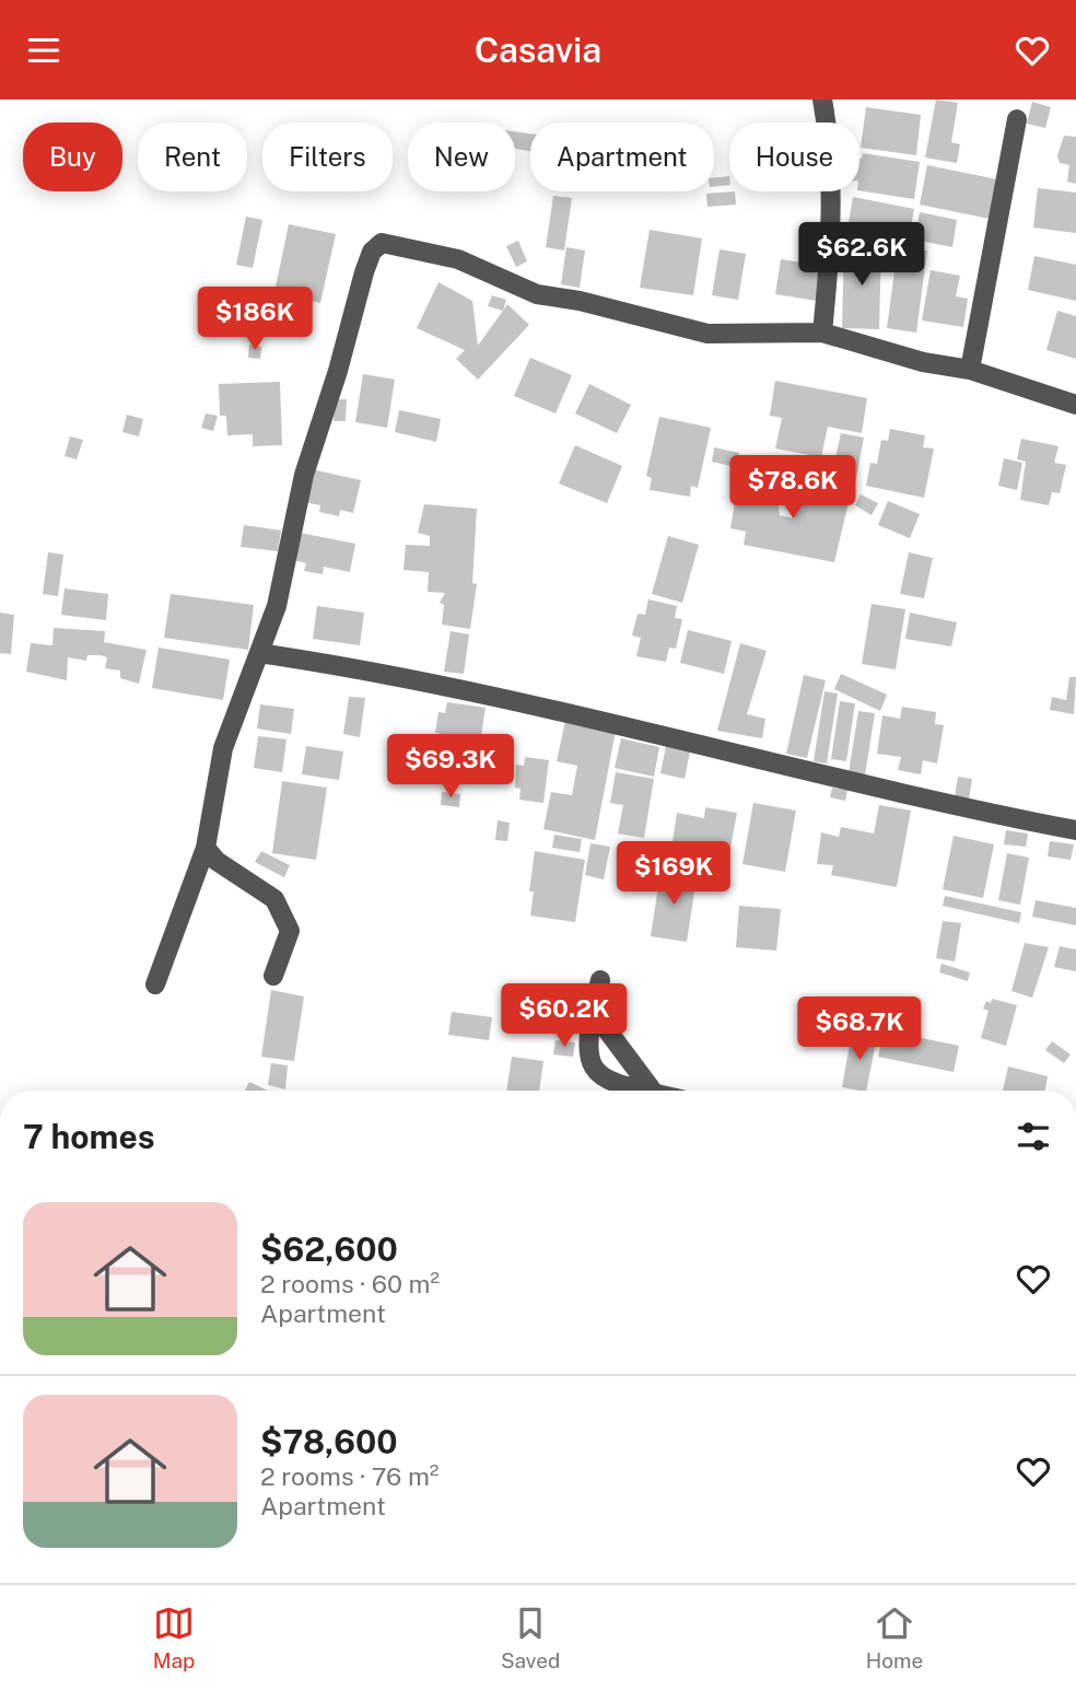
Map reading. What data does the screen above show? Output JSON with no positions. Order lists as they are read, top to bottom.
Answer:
{
  "page": {
    "header": "Casavia",
    "chip": [
      "Buy",
      "Rent",
      "Filters",
      "New",
      "Apartment",
      "House"
    ],
    "price": [
      "$62.6K",
      "$186K",
      "$78.6K",
      "$69.3K",
      "$169K",
      "$60.2K",
      "$68.7K"
    ],
    "heading": "7 homes",
    "list": [
      {
        "name": "$62,600",
        "note": "2 rooms · 60 m² · Apartment"
      },
      {
        "name": "$78,600",
        "note": "2 rooms · 76 m² · Apartment"
      }
    ],
    "tabs": ["Map", "Saved", "Home"]
  }
}
